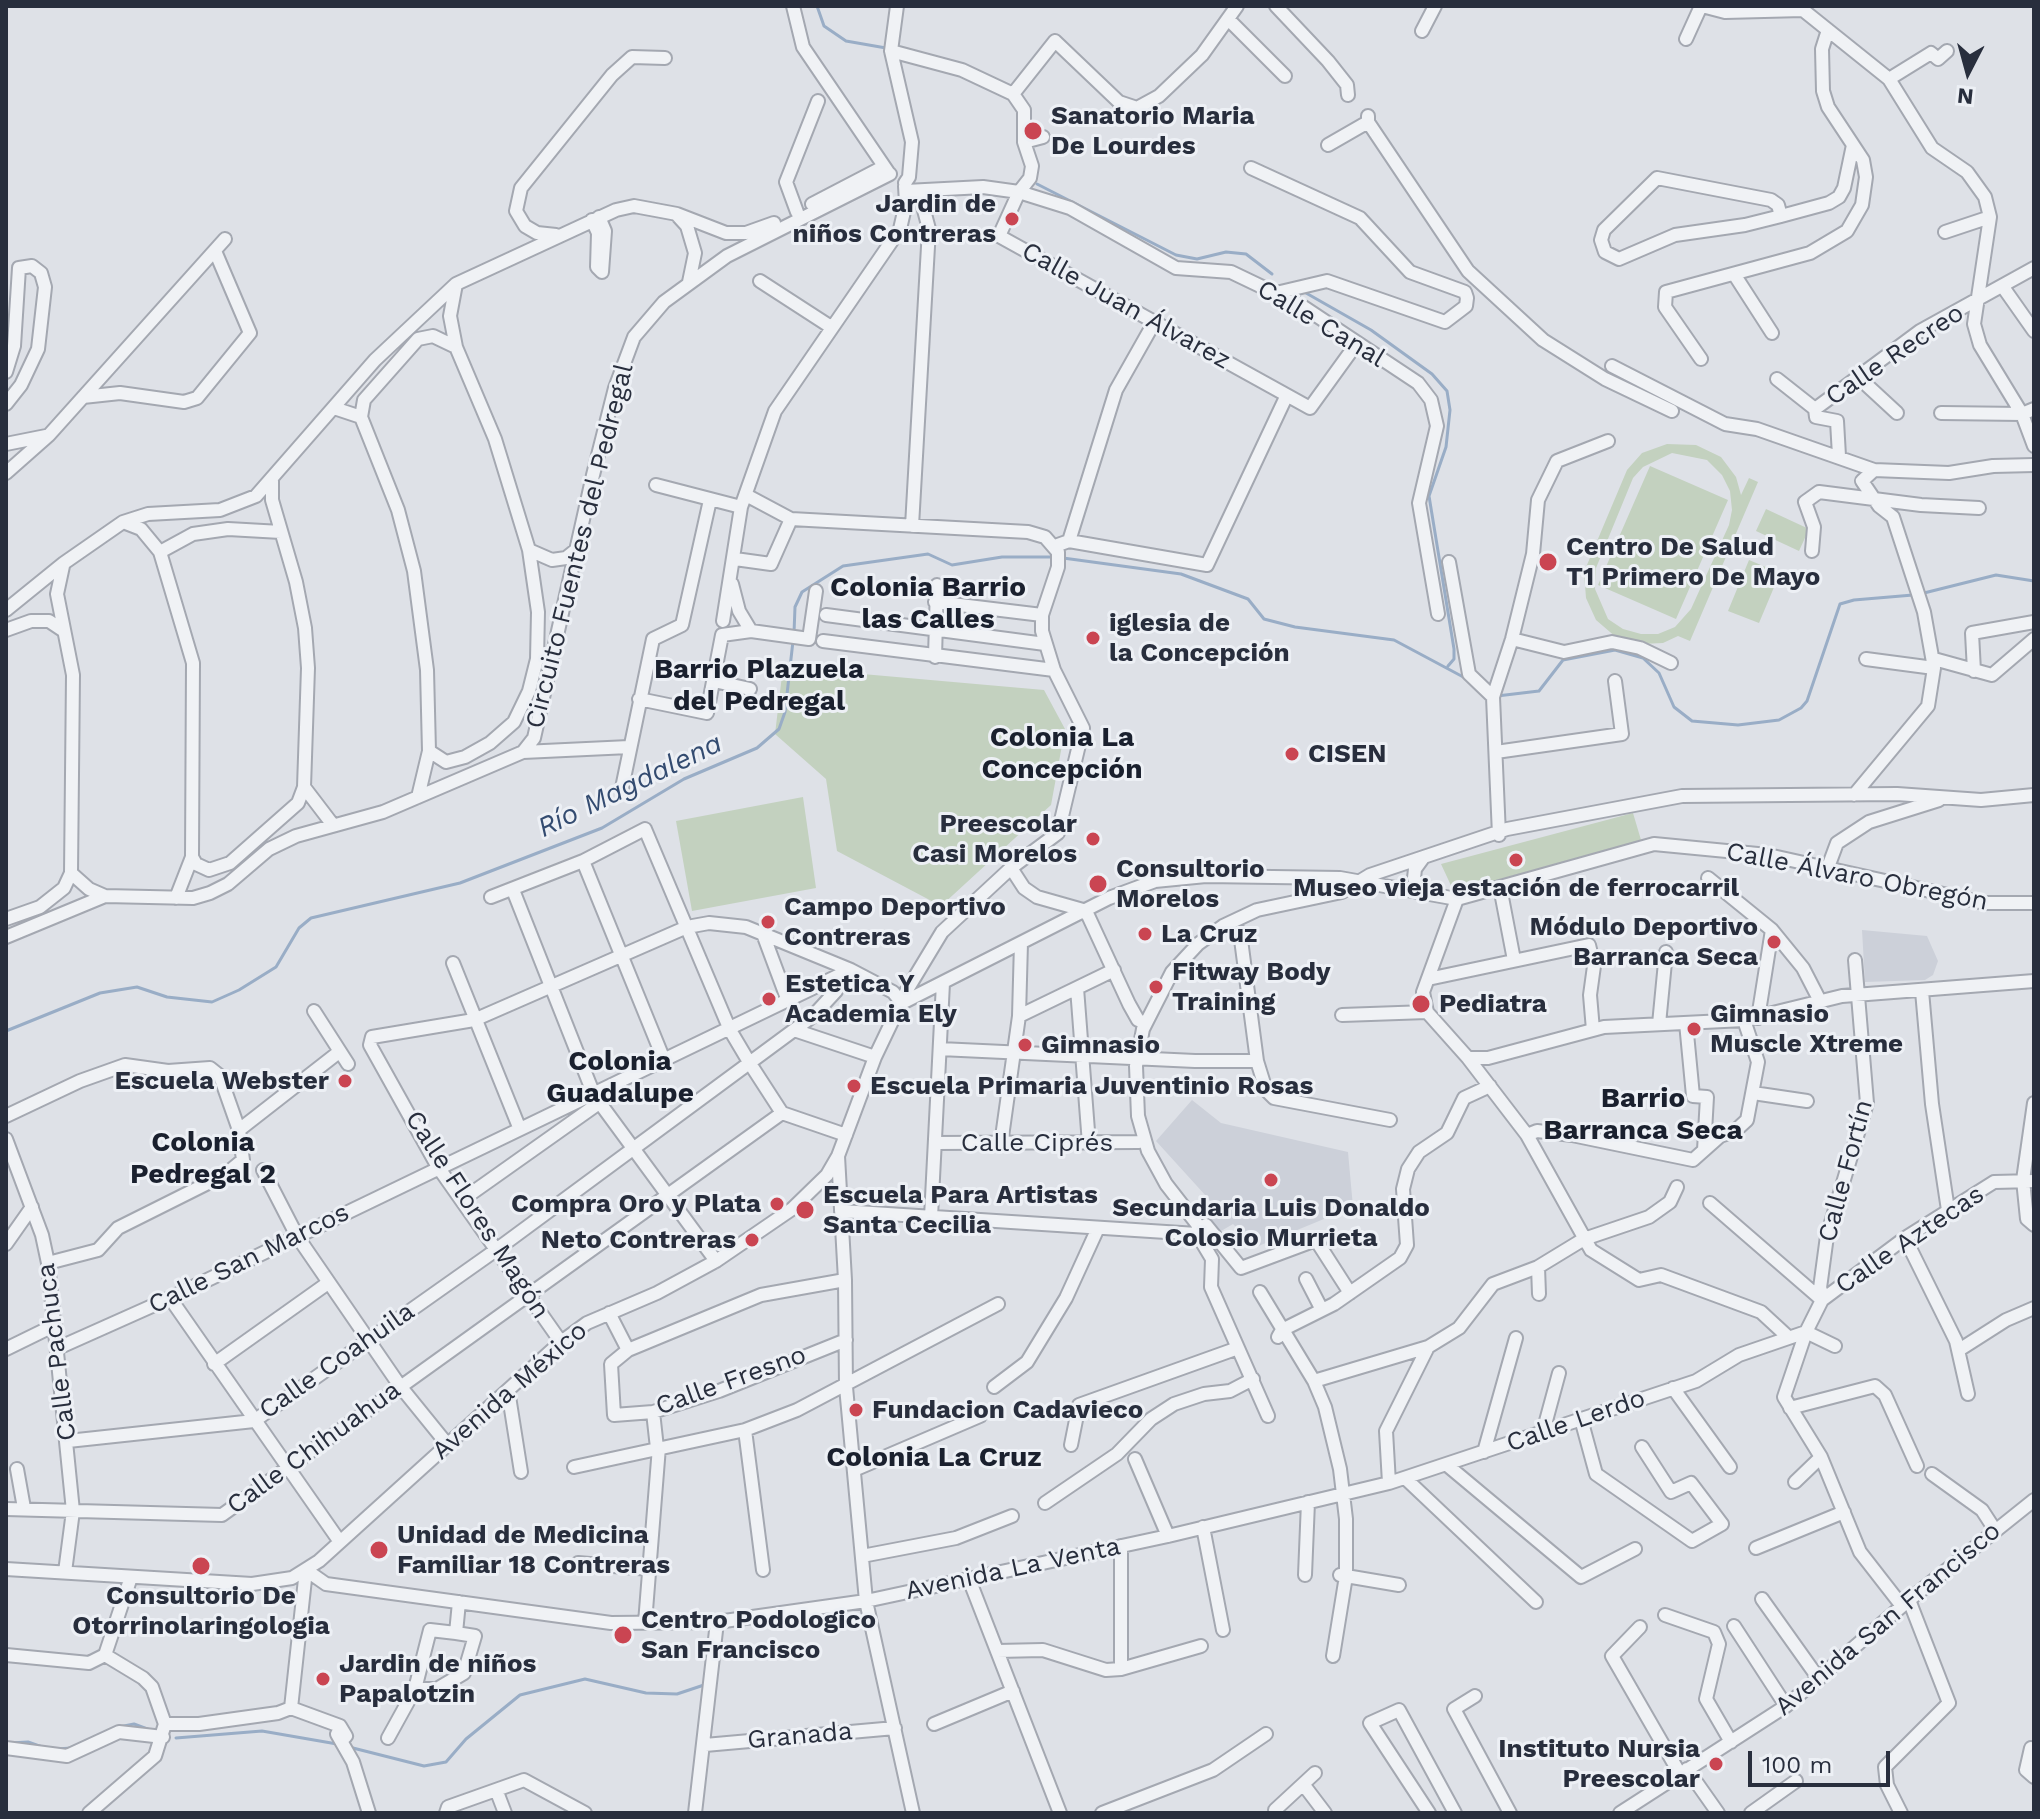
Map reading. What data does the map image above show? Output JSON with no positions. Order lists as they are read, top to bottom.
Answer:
{
  "streets": {
    "street": [
      "Calle Juan Álvarez",
      "Calle Canal",
      "Calle Recreo",
      "Circuito Fuentes del Pedregal",
      "Calle Álvaro Obregón",
      "Calle Ciprés",
      "Calle Fortín",
      "Calle Flores Magón",
      "Calle Aztecas",
      "Calle San Marcos",
      "Calle Pachuca",
      "Calle Coahuila",
      "Calle Fresno",
      "Avenida México",
      "Calle Lerdo",
      "Calle Chihuahua",
      "Avenida La Venta",
      "Avenida San Francisco",
      "Granada"
    ]
  },
  "crossings": [
    ["Calle Juan Álvarez", "Calle Canal"],
    ["Calle Álvaro Obregón", "Avenida México"],
    ["Calle Fortín", "Calle Aztecas"],
    ["Calle Flores Magón", "Calle San Marcos"],
    ["Calle Flores Magón", "Calle Coahuila"],
    ["Calle Flores Magón", "Avenida México"],
    ["Calle Flores Magón", "Calle Chihuahua"],
    ["Calle Aztecas", "Calle Lerdo"],
    ["Calle San Marcos", "Calle Pachuca"],
    ["Calle Pachuca", "Calle Coahuila"],
    ["Calle Pachuca", "Avenida México"],
    ["Calle Pachuca", "Calle Chihuahua"],
    ["Avenida México", "Avenida La Venta"],
    ["Calle Lerdo", "Avenida La Venta"]
  ],
  "districts": [
    "Colonia Barrio las Calles",
    "Barrio Plazuela del Pedregal",
    "Colonia La Concepción",
    "Colonia Guadalupe",
    "Barrio Barranca Seca",
    "Colonia Pedregal 2",
    "Colonia La Cruz"
  ],
  "water": ["Río Magdalena"],
  "places": [
    "Sanatorio Maria De Lourdes",
    "Jardin de niños Contreras",
    "Centro De Salud T1 Primero De Mayo",
    "iglesia de la Concepción",
    "CISEN",
    "Preescolar Casi Morelos",
    "Museo vieja estación de ferrocarril",
    "Consultorio Morelos",
    "Campo Deportivo Contreras",
    "La Cruz",
    "Módulo Deportivo Barranca Seca",
    "Fitway Body Training",
    "Estetica Y Academia Ely",
    "Pediatra",
    "Gimnasio Muscle Xtreme",
    "Gimnasio",
    "Escuela Webster",
    "Escuela Primaria Juventinio Rosas",
    "Secundaria Luis Donaldo Colosio Murrieta",
    "Compra Oro y Plata",
    "Escuela Para Artistas Santa Cecilia",
    "Neto Contreras",
    "Fundacion Cadavieco",
    "Unidad de Medicina Familiar 18 Contreras",
    "Consultorio De Otorrinolaringologia",
    "Centro Podologico San Francisco",
    "Jardin de niños Papalotzin",
    "Instituto Nursia Preescolar"
  ],
  "scale_bar": "100 m",
  "north": "bottom"
}
